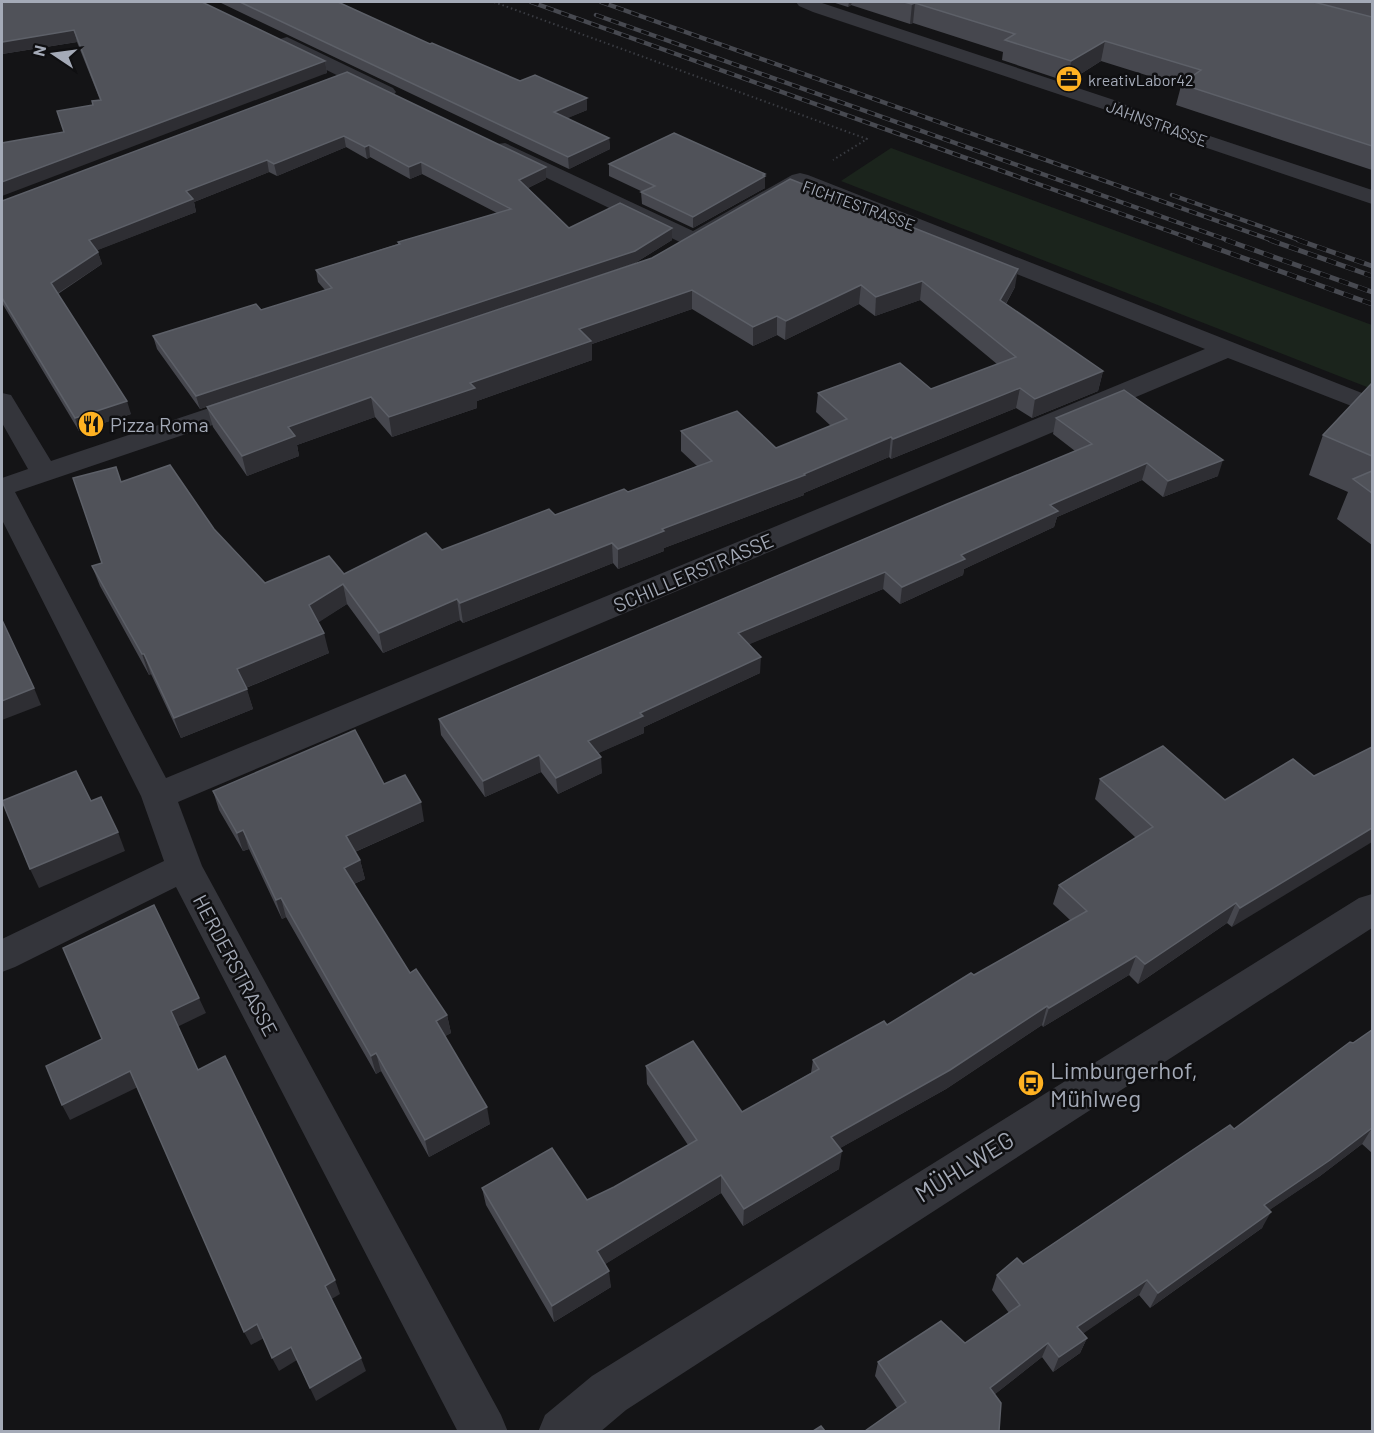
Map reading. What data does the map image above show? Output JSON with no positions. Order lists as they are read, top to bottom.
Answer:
{
  "streets": {
    "street": [
      "JAHNSTRASSE",
      "FICHTESTRASSE",
      "SCHILLERSTRASSE",
      "HERDERSTRASSE",
      "MÜHLWEG"
    ]
  },
  "crossings": [
    ["FICHTESTRASSE", "SCHILLERSTRASSE"],
    ["SCHILLERSTRASSE", "HERDERSTRASSE"]
  ],
  "places": {
    "office": ["kreativLabor42"],
    "restaurant": ["Pizza Roma"],
    "bus stop": ["Limburgerhof, Mühlweg"]
  },
  "north": "left"
}
